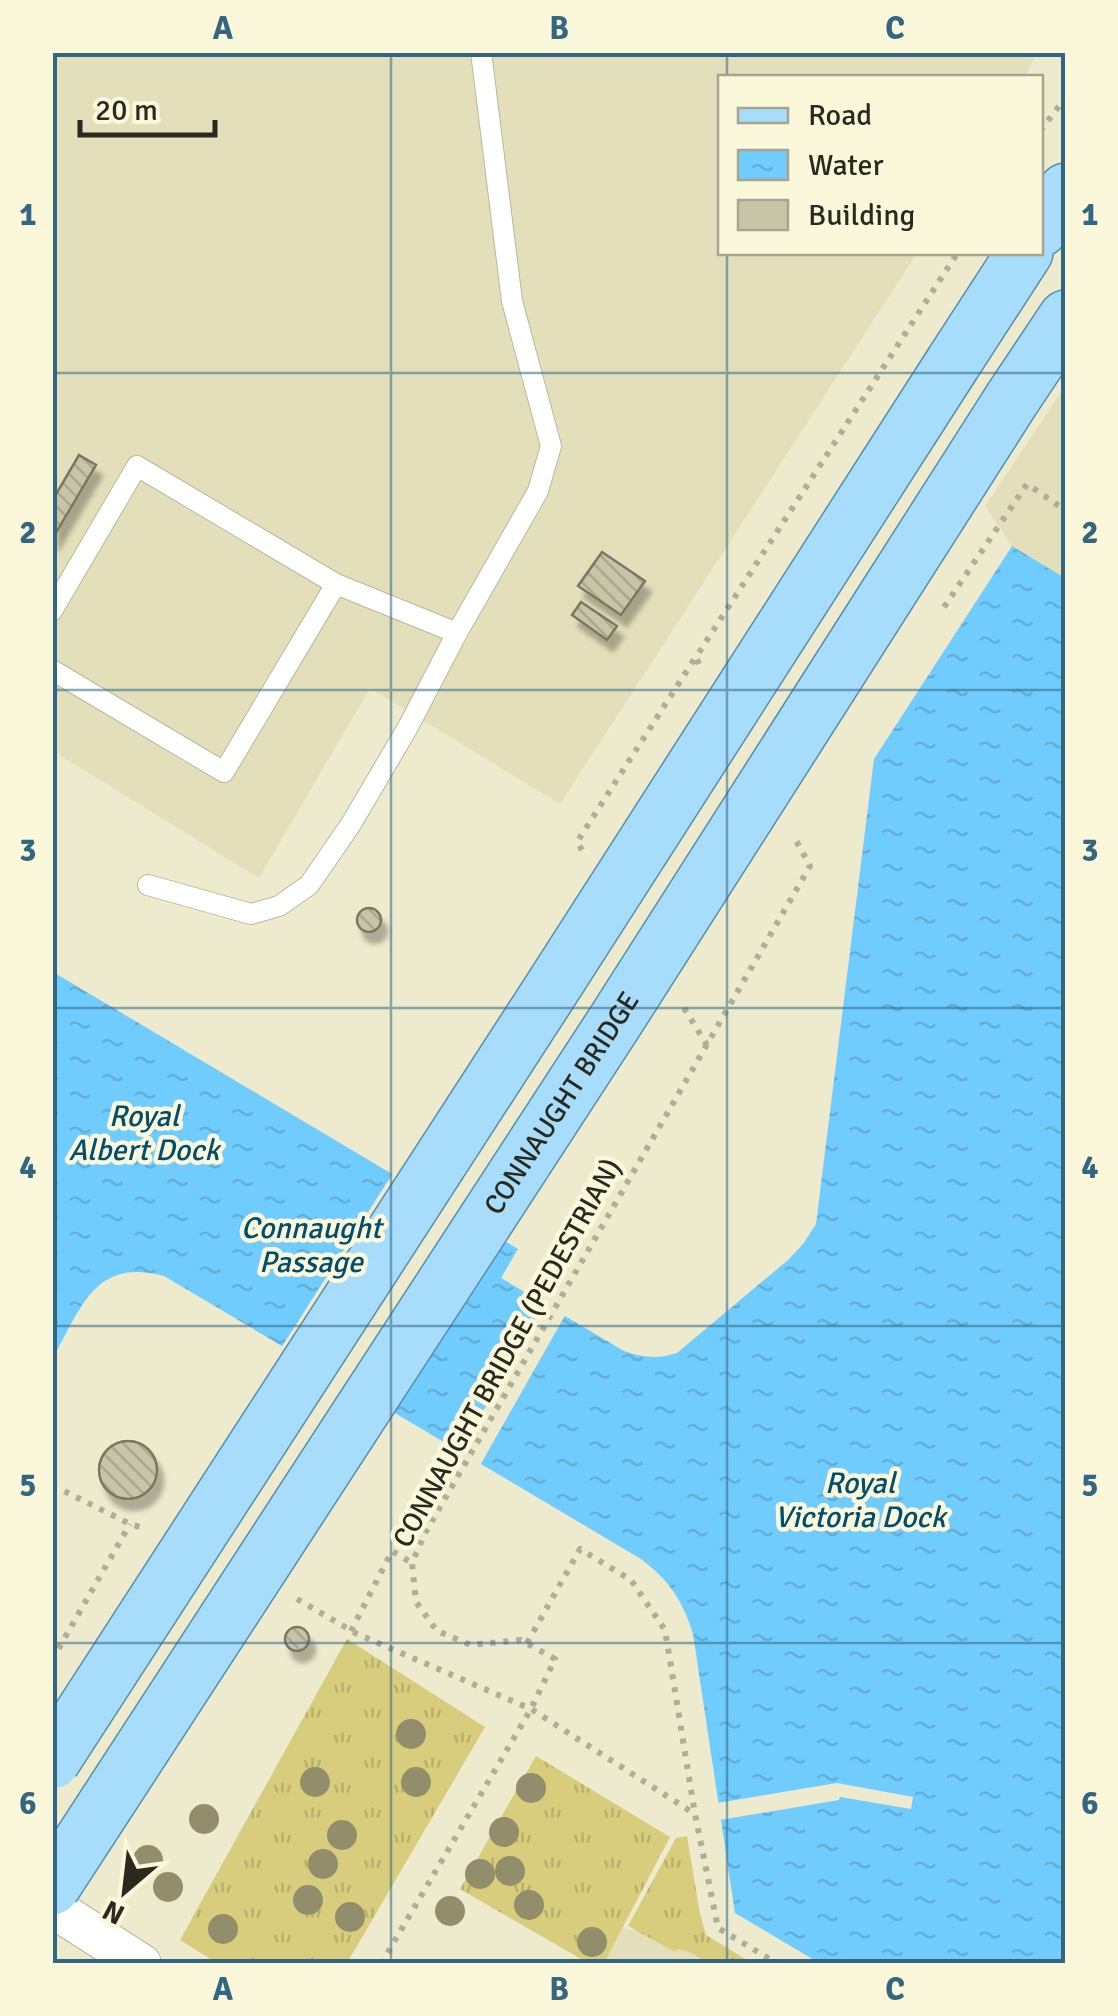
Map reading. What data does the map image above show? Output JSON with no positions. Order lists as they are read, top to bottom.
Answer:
{
  "streets": {
    "main road": ["CONNAUGHT BRIDGE"],
    "path": ["CONNAUGHT BRIDGE (PEDESTRIAN)"]
  },
  "water": ["Royal Albert Dock", "Connaught Passage", "Royal Victoria Dock"],
  "legend": ["Road", "Water", "Building"],
  "scale_bar": "20 m",
  "north": "bottom left",
  "grid": {
    "columns": ["A", "B", "C"],
    "rows": [
      "1",
      "2",
      "3",
      "4",
      "5",
      "6"
    ]
  }
}
